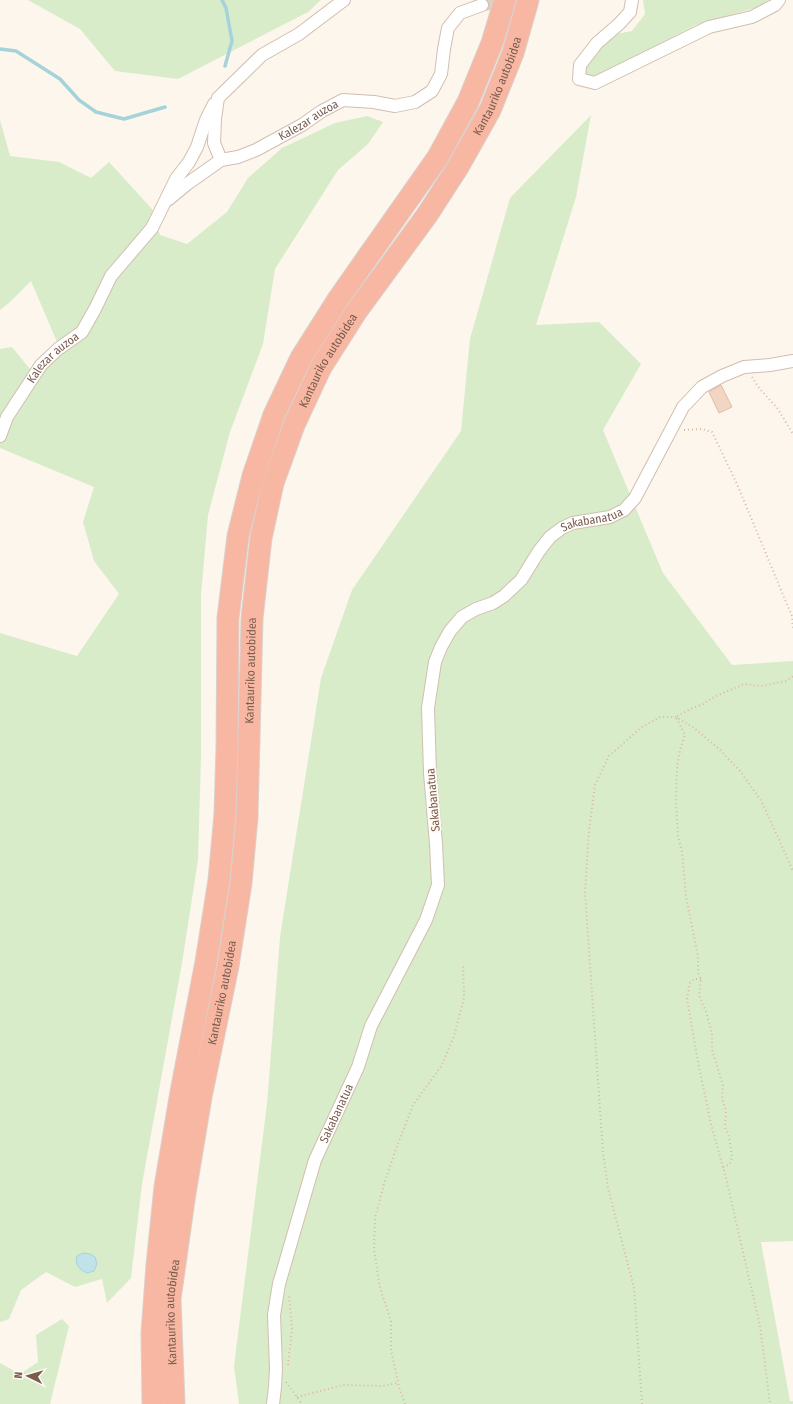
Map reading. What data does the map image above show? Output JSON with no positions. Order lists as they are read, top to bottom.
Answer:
{
  "streets": {
    "highway": ["Kantauriko autobidea"],
    "street": ["Kalezar auzoa", "Sakabanatua"]
  },
  "north": "left"
}
